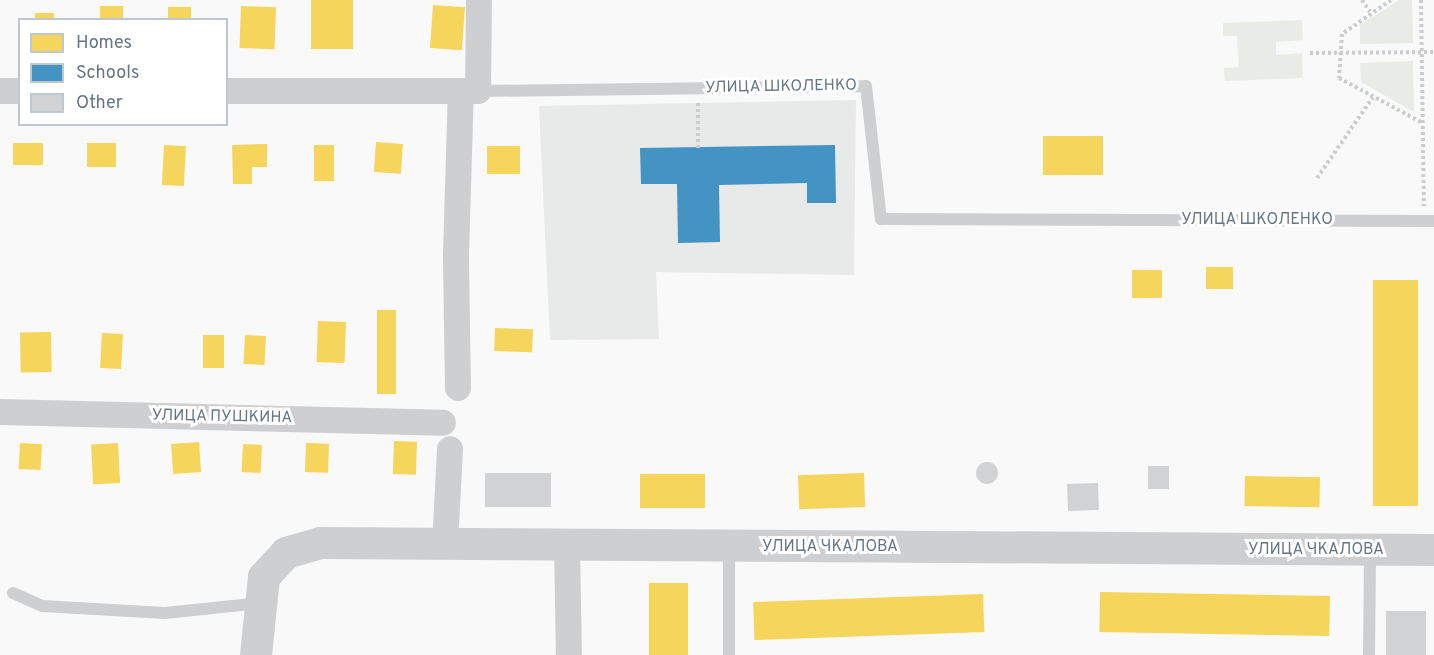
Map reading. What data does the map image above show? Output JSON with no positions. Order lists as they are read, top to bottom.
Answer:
{
  "streets": {
    "street": ["УЛИЦА ШКОЛЕНКО", "УЛИЦА ПУШКИНА", "УЛИЦА ЧКАЛОВА"]
  },
  "legend": ["Homes", "Schools", "Other"]
}
